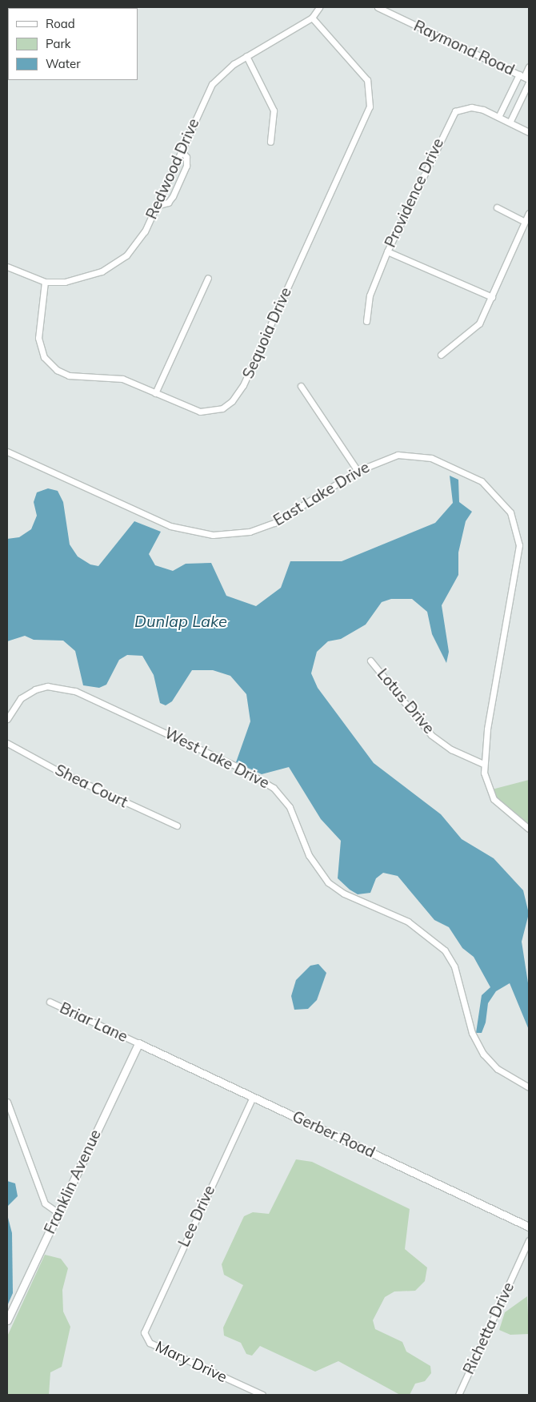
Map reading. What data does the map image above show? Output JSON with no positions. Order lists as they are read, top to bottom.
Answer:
{
  "streets": {
    "street": [
      "Raymond Road",
      "Redwood Drive",
      "Providence Drive",
      "Sequoia Drive",
      "East Lake Drive",
      "Lotus Drive",
      "West Lake Drive",
      "Shea Court",
      "Briar Lane",
      "Gerber Road",
      "Franklin Avenue",
      "Lee Drive",
      "Richetta Drive",
      "Mary Drive"
    ]
  },
  "crossings": [
    ["Redwood Drive", "Sequoia Drive"],
    ["East Lake Drive", "Lotus Drive"],
    ["Briar Lane", "Gerber Road"],
    ["Briar Lane", "Franklin Avenue"],
    ["Gerber Road", "Franklin Avenue"],
    ["Gerber Road", "Lee Drive"],
    ["Lee Drive", "Mary Drive"]
  ],
  "water": ["Dunlap Lake"],
  "legend": ["Road", "Park", "Water"]
}
